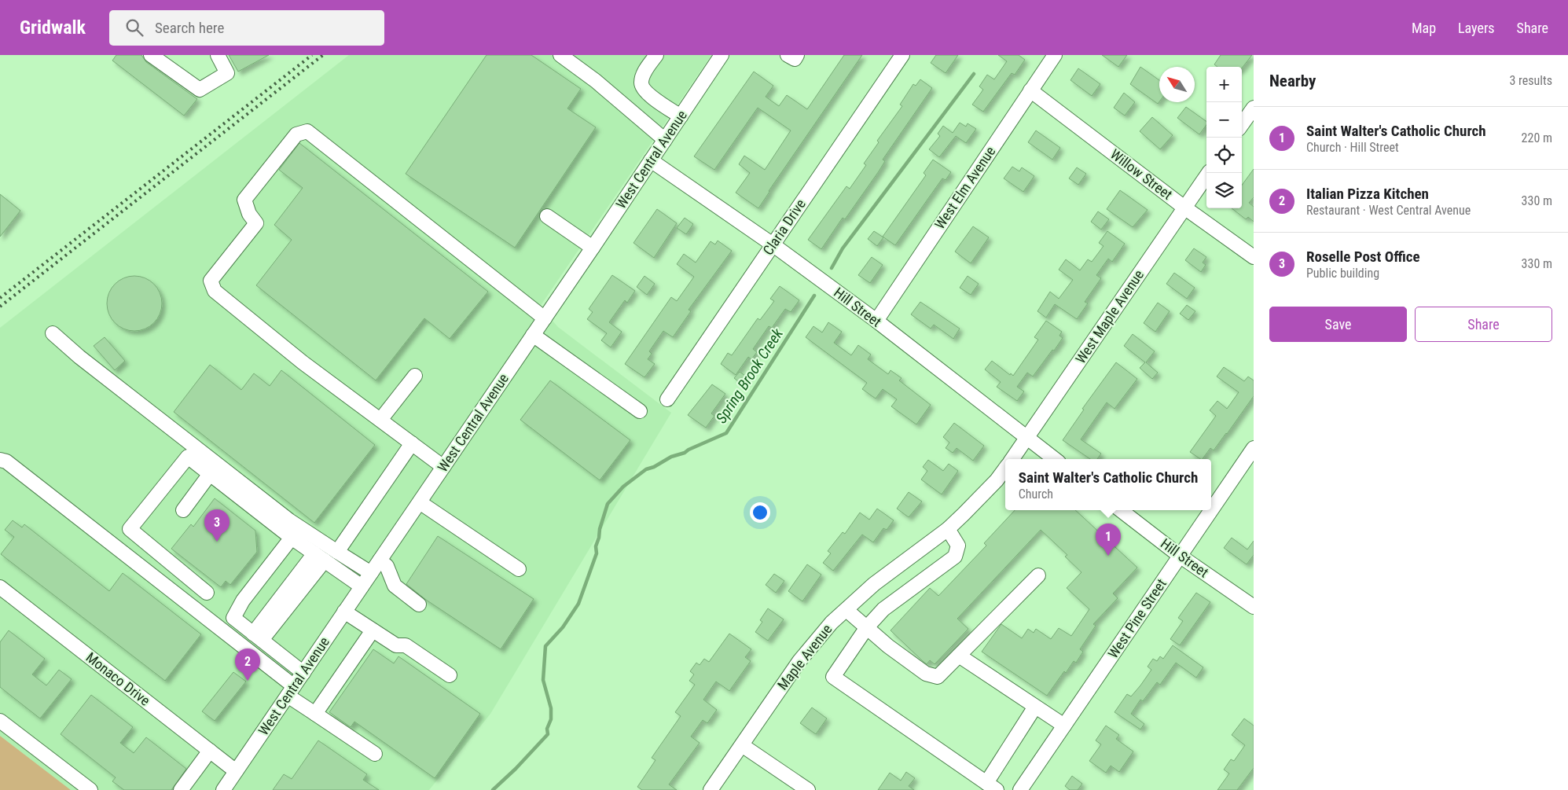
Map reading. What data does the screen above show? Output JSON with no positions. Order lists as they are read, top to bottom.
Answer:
{
  "streets": {
    "street": [
      "West Central Avenue",
      "Willow Street",
      "West Elm Avenue",
      "Claria Drive",
      "Hill Street",
      "West Maple Avenue",
      "West Pine Street",
      "Maple Avenue",
      "Monaco Drive"
    ]
  },
  "crossings": [
    ["West Central Avenue", "Hill Street"],
    ["West Central Avenue", "Monaco Drive"],
    ["Willow Street", "West Elm Avenue"],
    ["Willow Street", "West Maple Avenue"],
    ["West Elm Avenue", "Hill Street"],
    ["Claria Drive", "Hill Street"],
    ["Hill Street", "West Maple Avenue"],
    ["Hill Street", "West Pine Street"]
  ],
  "water": ["Spring Brook Creek"],
  "north": "top left",
  "page": {
    "header": "Gridwalk",
    "search": "Search here",
    "nav": ["Map", "Layers", "Share"],
    "heading": ["Nearby", "3 results"],
    "map_buttons": ["+", "−"],
    "list": [
      {
        "mark": "1",
        "name": "Saint Walter's Catholic Church",
        "note": "Church · Hill Street",
        "value": "220 m"
      },
      {
        "mark": "2",
        "name": "Italian Pizza Kitchen",
        "note": "Restaurant · West Central Avenue",
        "value": "330 m"
      },
      {
        "mark": "3",
        "name": "Roselle Post Office",
        "note": "Public building",
        "value": "330 m"
      }
    ],
    "buttons": ["Save", "Share"],
    "popup": ["Saint Walter's Catholic Church", "Church"],
    "pins": ["3", "1", "2"]
  }
}
